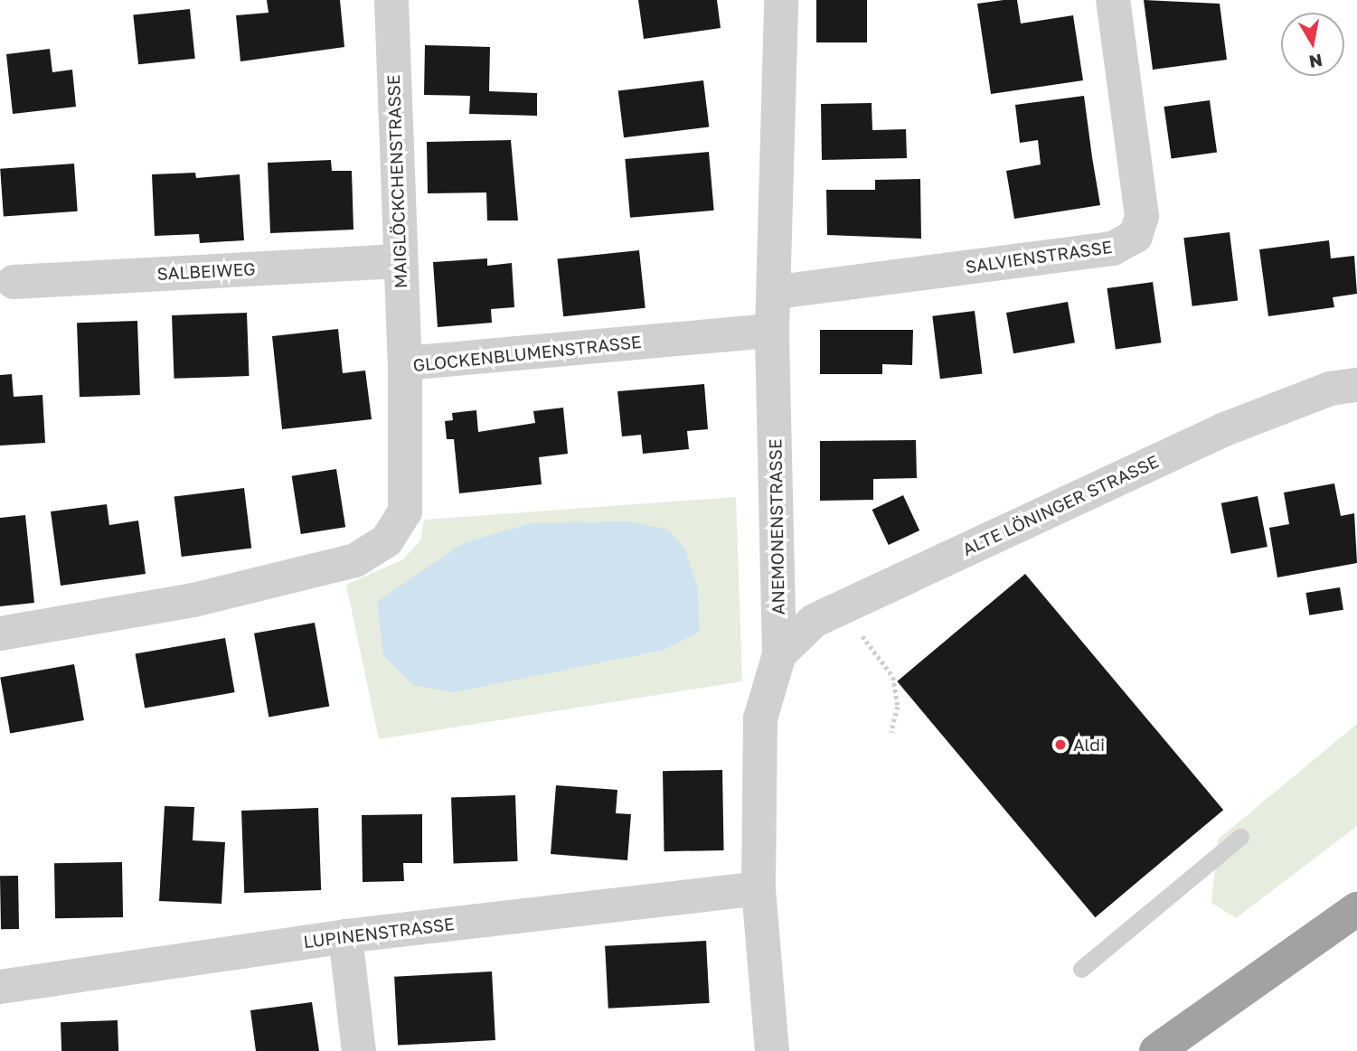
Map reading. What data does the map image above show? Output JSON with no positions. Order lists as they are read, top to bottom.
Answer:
{
  "streets": {
    "street": [
      "MAIGLÖCKCHENSTRASSE",
      "SALVIENSTRASSE",
      "SALBEIWEG",
      "GLOCKENBLUMENSTRASSE",
      "ALTE LÖNINGER STRASSE",
      "ANEMONENSTRASSE",
      "LUPINENSTRASSE"
    ]
  },
  "crossings": [
    ["MAIGLÖCKCHENSTRASSE", "SALBEIWEG"],
    ["MAIGLÖCKCHENSTRASSE", "GLOCKENBLUMENSTRASSE"],
    ["SALVIENSTRASSE", "ANEMONENSTRASSE"],
    ["GLOCKENBLUMENSTRASSE", "ANEMONENSTRASSE"],
    ["ALTE LÖNINGER STRASSE", "ANEMONENSTRASSE"],
    ["ANEMONENSTRASSE", "LUPINENSTRASSE"]
  ],
  "places": ["Aldi"],
  "north": "bottom"
}
